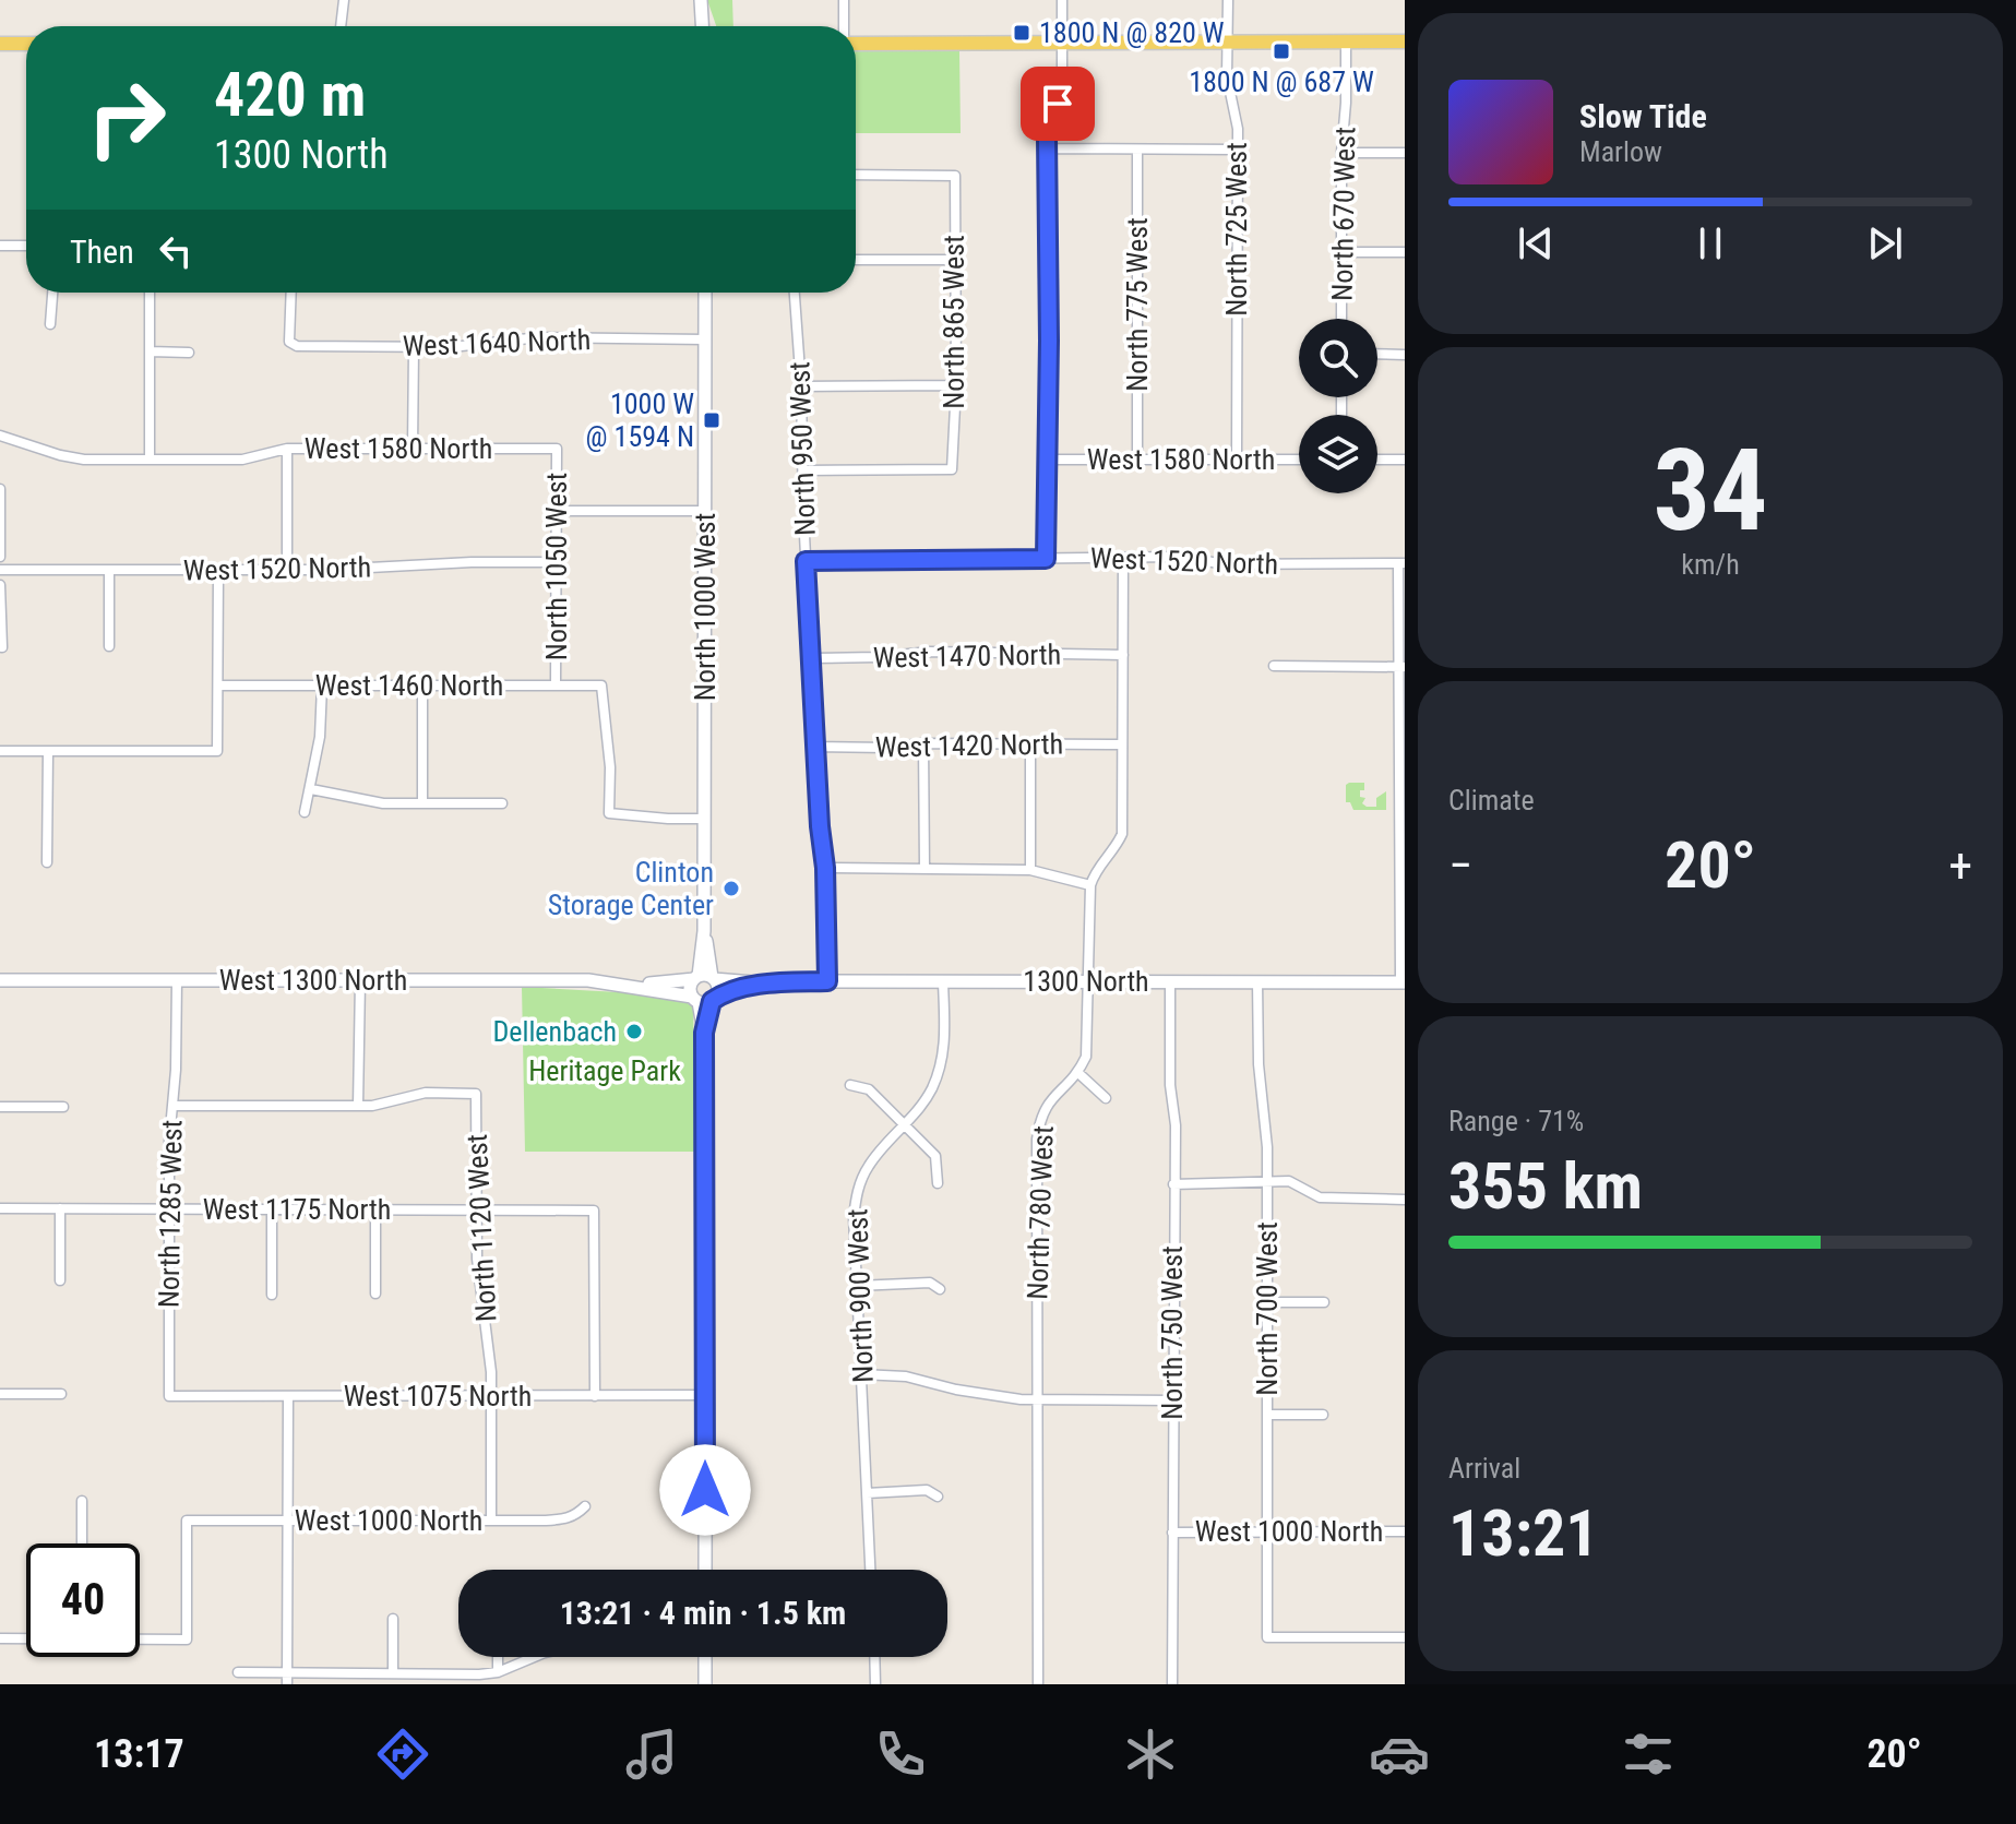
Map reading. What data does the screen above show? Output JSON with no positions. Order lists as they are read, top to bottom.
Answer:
{
  "streets": {
    "street": [
      "North 670 West",
      "North 725 West",
      "North 775 West",
      "North 865 West",
      "West 1640 North",
      "West 1580 North",
      "North 950 West",
      "West 1520 North",
      "North 1050 West",
      "North 1000 West",
      "West 1470 North",
      "West 1460 North",
      "West 1420 North",
      "West 1300 North",
      "1300 North",
      "West 1175 North",
      "North 780 West",
      "North 1285 West",
      "North 1120 West",
      "North 900 West",
      "North 700 West",
      "North 750 West",
      "West 1075 North",
      "West 1000 North"
    ]
  },
  "crossings": [
    ["North 725 West", "West 1580 North"],
    ["North 775 West", "West 1580 North"],
    ["North 865 West", "North 950 West"],
    ["West 1640 North", "North 1000 West"],
    ["West 1580 North", "North 1050 West"],
    ["North 950 West", "West 1520 North"],
    ["North 950 West", "West 1470 North"],
    ["North 950 West", "West 1420 North"],
    ["North 950 West", "1300 North"],
    ["West 1520 North", "North 1050 West"],
    ["North 1050 West", "North 1000 West"],
    ["North 1050 West", "West 1460 North"],
    ["North 1000 West", "West 1300 North"],
    ["North 1000 West", "1300 North"],
    ["West 1300 North", "1300 North"],
    ["West 1300 North", "North 1285 West"],
    ["1300 North", "North 900 West"],
    ["1300 North", "North 700 West"],
    ["1300 North", "North 750 West"],
    ["West 1175 North", "North 1285 West"],
    ["West 1175 North", "North 1120 West"],
    ["West 1175 North", "West 1075 North"],
    ["North 1285 West", "West 1075 North"],
    ["North 1120 West", "West 1075 North"],
    ["North 1120 West", "West 1000 North"],
    ["North 700 West", "West 1000 North"],
    ["North 750 West", "West 1000 North"]
  ],
  "parks": ["Heritage Park"],
  "places": {
    "transit": ["1800 N @ 820 W", "1800 N @ 687 W", "1000 W @ 1594 N"],
    "other": ["Clinton Storage Center", "Dellenbach"]
  },
  "page": {
    "turn": ["420 m", "1300 North"],
    "song": ["Slow Tide", "Marlow"],
    "then": "Then",
    "tile": [
      ["34", "km/h"],
      "Climate",
      ["Range · 71%", "355 km"],
      ["Arrival", "13:21"]
    ],
    "heat": ["−", "20°", "+"],
    "limit": "40",
    "trip": "13:21 · 4 min · 1.5 km",
    "tabs": ["13:17", "20°"]
  }
}
